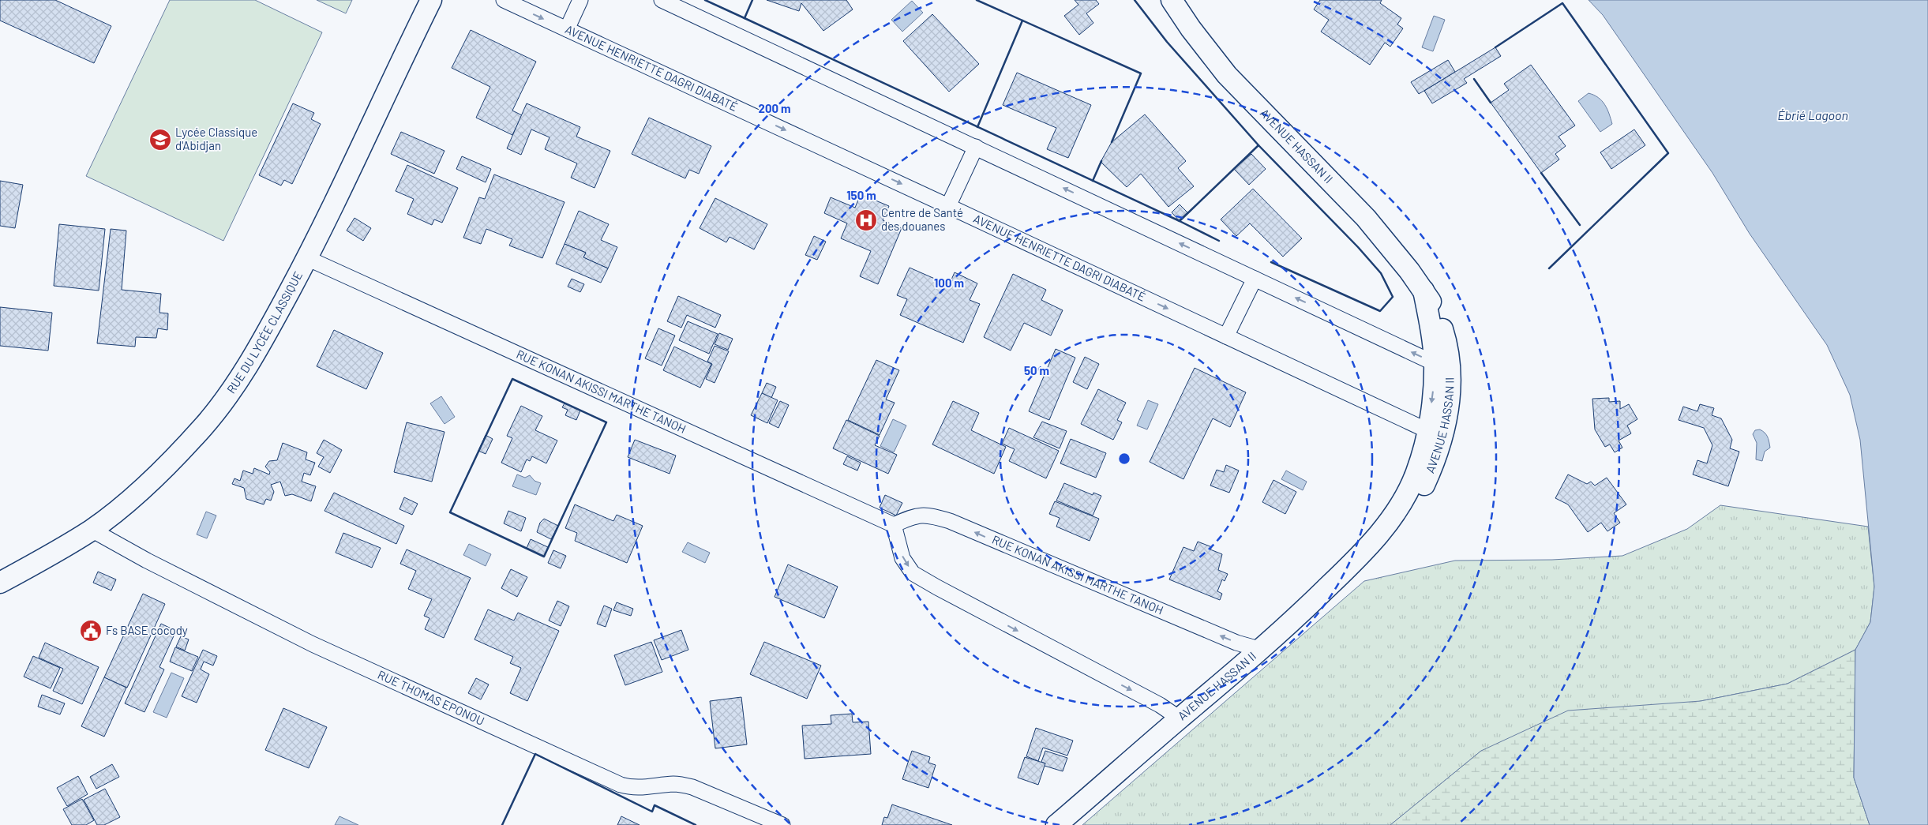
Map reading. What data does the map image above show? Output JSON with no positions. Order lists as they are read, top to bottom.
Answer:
{
  "streets": {
    "street": [
      "AVENUE HENRIETTE DAGRI DIABATÉ",
      "AVENUE HASSAN II",
      "RUE DU LYCÉE CLASSIQUE",
      "RUE KONAN AKISSI MARTHE TANOH",
      "RUE THOMAS EPONOU"
    ]
  },
  "crossings": [
    ["AVENUE HENRIETTE DAGRI DIABATÉ", "AVENUE HASSAN II"],
    ["AVENUE HASSAN II", "RUE KONAN AKISSI MARTHE TANOH"],
    ["RUE DU LYCÉE CLASSIQUE", "RUE KONAN AKISSI MARTHE TANOH"],
    ["RUE DU LYCÉE CLASSIQUE", "RUE THOMAS EPONOU"]
  ],
  "water": ["Ébrié Lagoon"],
  "places": {
    "school or university": ["Lycée Classique d'Abidjan"],
    "hospital": ["Centre de Santé des douanes"],
    "public building": ["Fs BASE cocody"]
  },
  "rings": [
    "200 m",
    "150 m",
    "100 m",
    "50 m"
  ]
}
